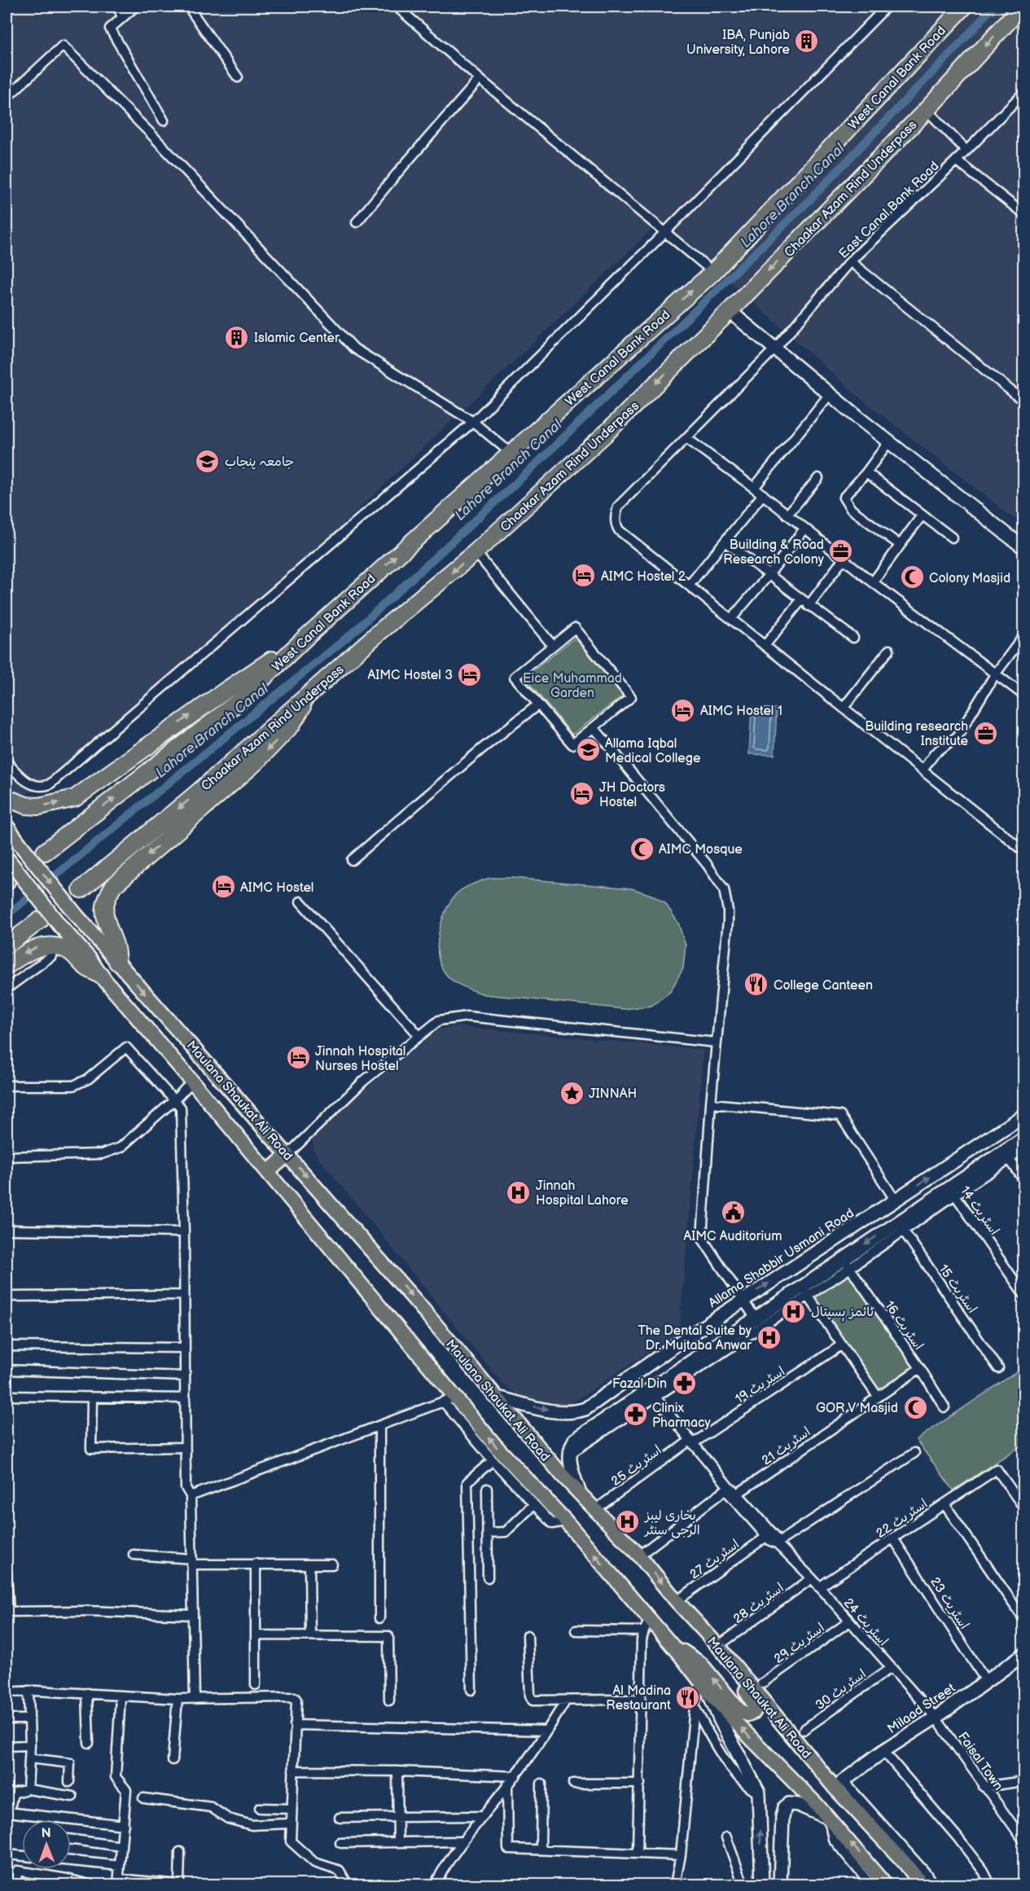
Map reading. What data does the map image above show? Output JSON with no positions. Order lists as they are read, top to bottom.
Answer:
{
  "streets": {
    "highway": ["West Canal Bank Road", "Chaakar Azam Rind Underpass"],
    "main road": ["Maulana Shaukat Ali Road", "Allama Shabbir Usmani Road", "Milaad Street"],
    "street": [
      "East Canal Bank Road",
      "اسٹریٹ 14",
      "اسٹریٹ 15",
      "اسٹریٹ 16",
      "اسٹریٹ 19",
      "اسٹریٹ 21",
      "اسٹریٹ 25",
      "اسٹریٹ 22",
      "اسٹریٹ 27",
      "اسٹریٹ 28",
      "اسٹریٹ 23",
      "اسٹریٹ 24",
      "اسٹریٹ 29",
      "اسٹریٹ 30",
      "Faisal Town"
    ]
  },
  "crossings": [
    ["Maulana Shaukat Ali Road", "Allama Shabbir Usmani Road"],
    ["Maulana Shaukat Ali Road", "اسٹریٹ 25"],
    ["Maulana Shaukat Ali Road", "اسٹریٹ 27"],
    ["Maulana Shaukat Ali Road", "اسٹریٹ 28"],
    ["Maulana Shaukat Ali Road", "Milaad Street"],
    ["اسٹریٹ 16", "اسٹریٹ 21"],
    ["اسٹریٹ 19", "اسٹریٹ 25"],
    ["اسٹریٹ 19", "اسٹریٹ 24"],
    ["اسٹریٹ 21", "اسٹریٹ 24"],
    ["اسٹریٹ 25", "اسٹریٹ 24"],
    ["اسٹریٹ 22", "اسٹریٹ 23"],
    ["اسٹریٹ 22", "اسٹریٹ 24"],
    ["اسٹریٹ 27", "اسٹریٹ 24"],
    ["اسٹریٹ 28", "اسٹریٹ 24"],
    ["اسٹریٹ 23", "Milaad Street"],
    ["اسٹریٹ 24", "اسٹریٹ 29"],
    ["اسٹریٹ 24", "اسٹریٹ 30"],
    ["اسٹریٹ 24", "Milaad Street"],
    ["اسٹریٹ 24", "Faisal Town"],
    ["Milaad Street", "Faisal Town"]
  ],
  "water": ["Lahore Branch Canal"],
  "parks": ["Eice Muhammad Garden"],
  "places": {
    "building": ["IBA, Punjab University, Lahore", "Islamic Center"],
    "school or university": ["جامعہ پنجاب", "Allama Iqbal Medical College"],
    "office": ["Building & Road Research Colony", "Building research Institute"],
    "hotel": [
      "AIMC Hostel 2",
      "AIMC Hostel 3",
      "AIMC Hostel 1",
      "JH Doctors Hostel",
      "AIMC Hostel",
      "Jinnah Hospital Nurses Hostel"
    ],
    "mosque": ["Colony Masjid", "AIMC Mosque", "GOR V Masjid"],
    "restaurant": ["College Canteen", "Al Madina Restaurant"],
    "place": ["JINNAH"],
    "hospital": [
      "Jinnah Hospital Lahore",
      "ٹائمز ہسپتال",
      "The Dental Suite by Dr. Mujtaba Anwar",
      "بخاری لیبز الرجی سنٹر"
    ],
    "public building": ["AIMC Auditorium"],
    "pharmacy": ["Fazal Din", "Clinix Pharmacy"]
  },
  "north": "top"
}
